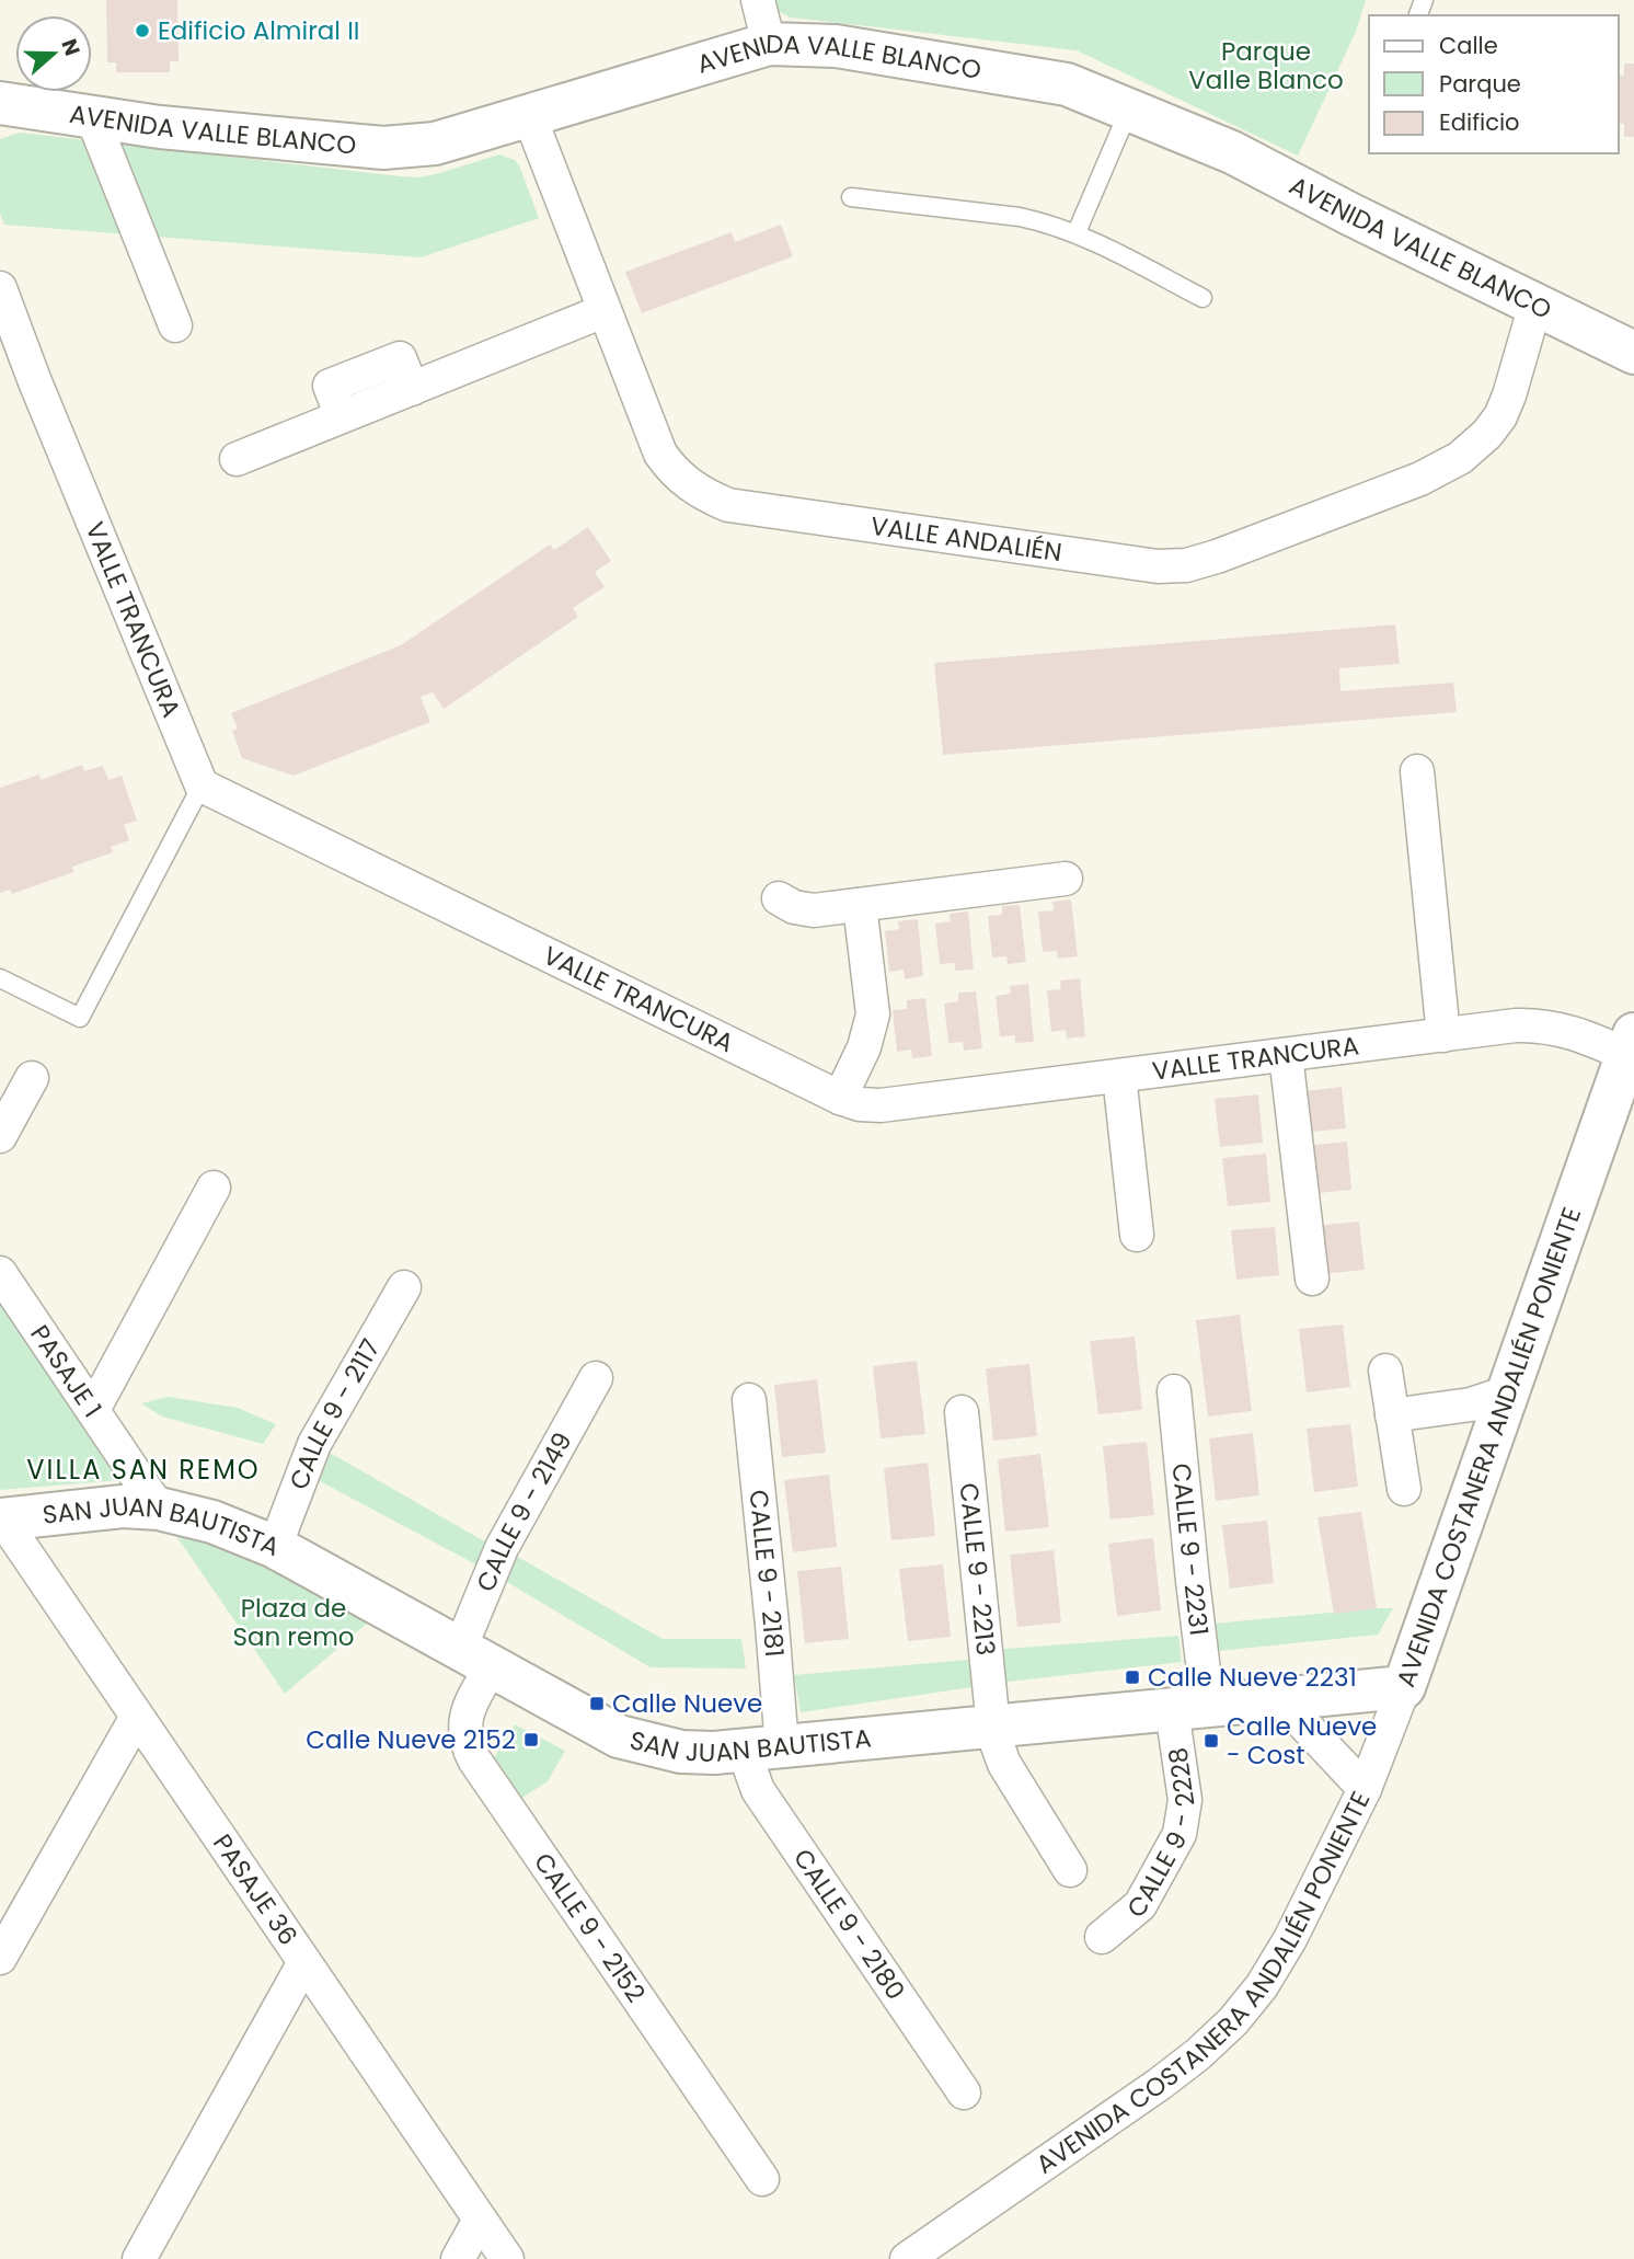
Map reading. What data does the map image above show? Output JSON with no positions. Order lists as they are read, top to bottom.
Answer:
{
  "streets": {
    "street": [
      "AVENIDA VALLE BLANCO",
      "VALLE ANDALIÉN",
      "VALLE TRANCURA",
      "PASAJE 1",
      "CALLE 9 - 2117",
      "AVENIDA COSTANERA ANDALIÉN PONIENTE",
      "CALLE 9 - 2149",
      "SAN JUAN BAUTISTA",
      "CALLE 9 - 2231",
      "CALLE 9 - 2213",
      "CALLE 9 - 2181",
      "CALLE 9 - 2228",
      "PASAJE 36",
      "CALLE 9 - 2180",
      "CALLE 9 - 2152"
    ]
  },
  "crossings": [
    ["AVENIDA VALLE BLANCO", "VALLE ANDALIÉN"],
    ["VALLE TRANCURA", "AVENIDA COSTANERA ANDALIÉN PONIENTE"],
    ["PASAJE 1", "SAN JUAN BAUTISTA"],
    ["CALLE 9 - 2117", "SAN JUAN BAUTISTA"],
    ["AVENIDA COSTANERA ANDALIÉN PONIENTE", "SAN JUAN BAUTISTA"],
    ["CALLE 9 - 2149", "SAN JUAN BAUTISTA"],
    ["CALLE 9 - 2149", "CALLE 9 - 2152"],
    ["SAN JUAN BAUTISTA", "CALLE 9 - 2231"],
    ["SAN JUAN BAUTISTA", "CALLE 9 - 2213"],
    ["SAN JUAN BAUTISTA", "CALLE 9 - 2181"],
    ["SAN JUAN BAUTISTA", "CALLE 9 - 2228"],
    ["SAN JUAN BAUTISTA", "PASAJE 36"],
    ["SAN JUAN BAUTISTA", "CALLE 9 - 2180"],
    ["SAN JUAN BAUTISTA", "CALLE 9 - 2152"],
    ["CALLE 9 - 2231", "CALLE 9 - 2228"],
    ["CALLE 9 - 2181", "CALLE 9 - 2180"]
  ],
  "districts": ["VILLA SAN REMO"],
  "parks": ["Parque Valle Blanco", "Plaza de San remo"],
  "places": {
    "other": ["Edificio Almiral II"],
    "transit": [
      "Calle Nueve 2231",
      "Calle Nueve",
      "Calle Nueve 2152",
      "Calle Nueve - Cost"
    ]
  },
  "legend": ["Calle", "Parque", "Edificio"],
  "north": "right"
}
